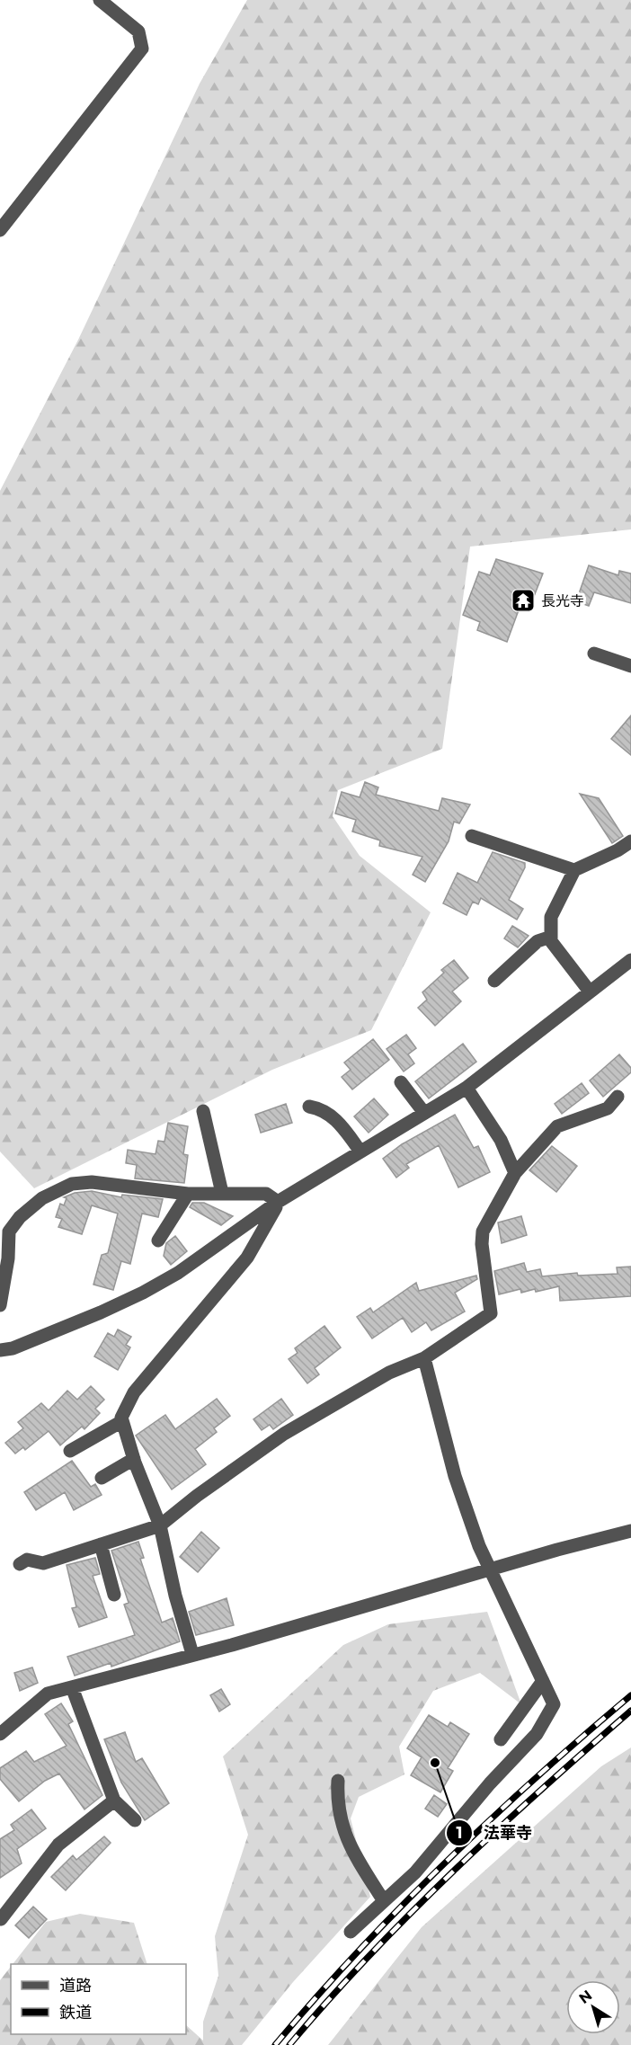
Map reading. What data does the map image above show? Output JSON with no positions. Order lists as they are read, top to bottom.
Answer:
{
  "places": {
    "temple": ["長光寺"],
    "other": ["法華寺"]
  },
  "legend": ["道路", "鉄道"],
  "north": "top left"
}
